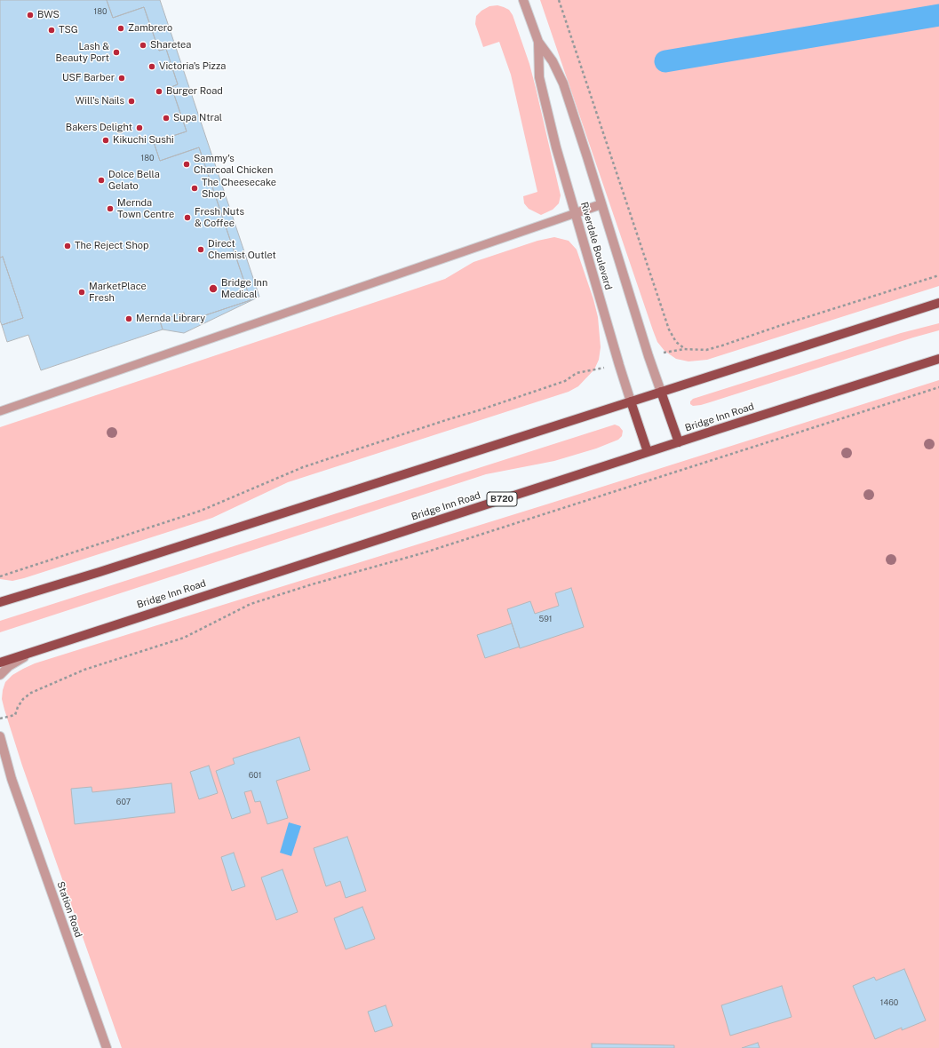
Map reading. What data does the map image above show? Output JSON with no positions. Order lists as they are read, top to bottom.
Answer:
{
  "streets": {
    "main road": ["Riverdale Boulevard", "Bridge Inn Road", "B720"],
    "street": ["Station Road"]
  },
  "crossings": [
    ["Riverdale Boulevard", "Bridge Inn Road"]
  ],
  "places": [
    "BWS",
    "Zambrero",
    "TSG",
    "Sharetea",
    "Lash & Beauty Port",
    "Victoria's Pizza",
    "USF Barber",
    "Burger Road",
    "Will's Nails",
    "Supa Ntral",
    "Bakers Delight",
    "Kikuchi Sushi",
    "Sammy's Charcoal Chicken",
    "Dolce Bella Gelato",
    "The Cheesecake Shop",
    "Mernda Town Centre",
    "Fresh Nuts & Coffee",
    "The Reject Shop",
    "Direct Chemist Outlet",
    "Bridge Inn Medical",
    "MarketPlace Fresh",
    "Mernda Library"
  ],
  "house_numbers": [
    "180",
    "180",
    "591",
    "601",
    "607",
    "1460"
  ]
}
